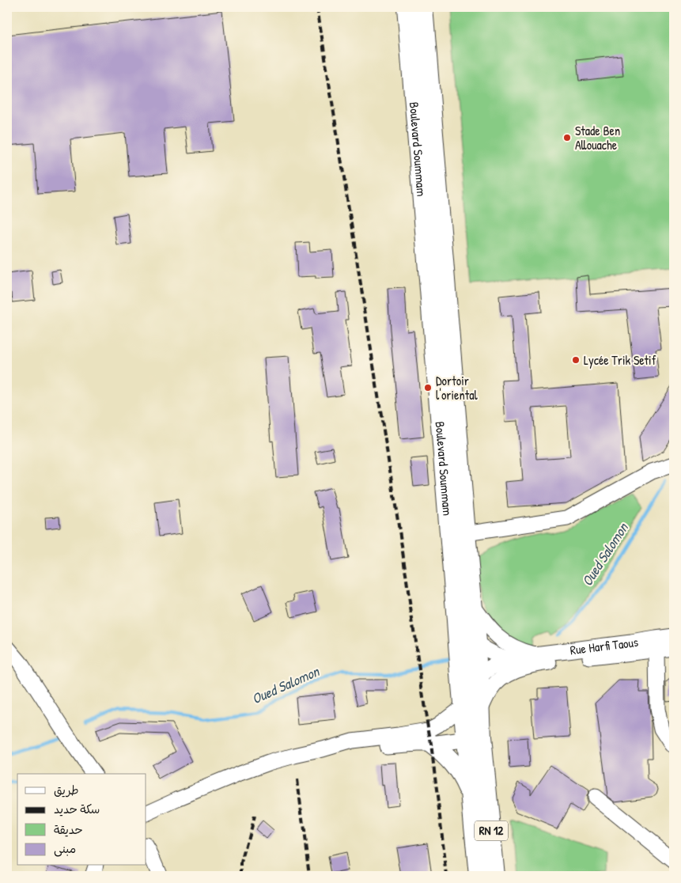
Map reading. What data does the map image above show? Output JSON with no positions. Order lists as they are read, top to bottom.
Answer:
{
  "streets": {
    "main road": ["Boulevard Soummam", "RN 12"],
    "street": ["Rue Harfi Taous"]
  },
  "crossings": [
    ["Boulevard Soummam", "Rue Harfi Taous"],
    ["Boulevard Soummam", "RN 12"]
  ],
  "water": ["Oued Salomon"],
  "places": ["Stade Ben Allouache", "Lycée Trik Setif", "Dortoir l'oriental"],
  "legend": [
    "طريق",
    "سكة حديد",
    "حديقة",
    "مبنى"
  ]
}
